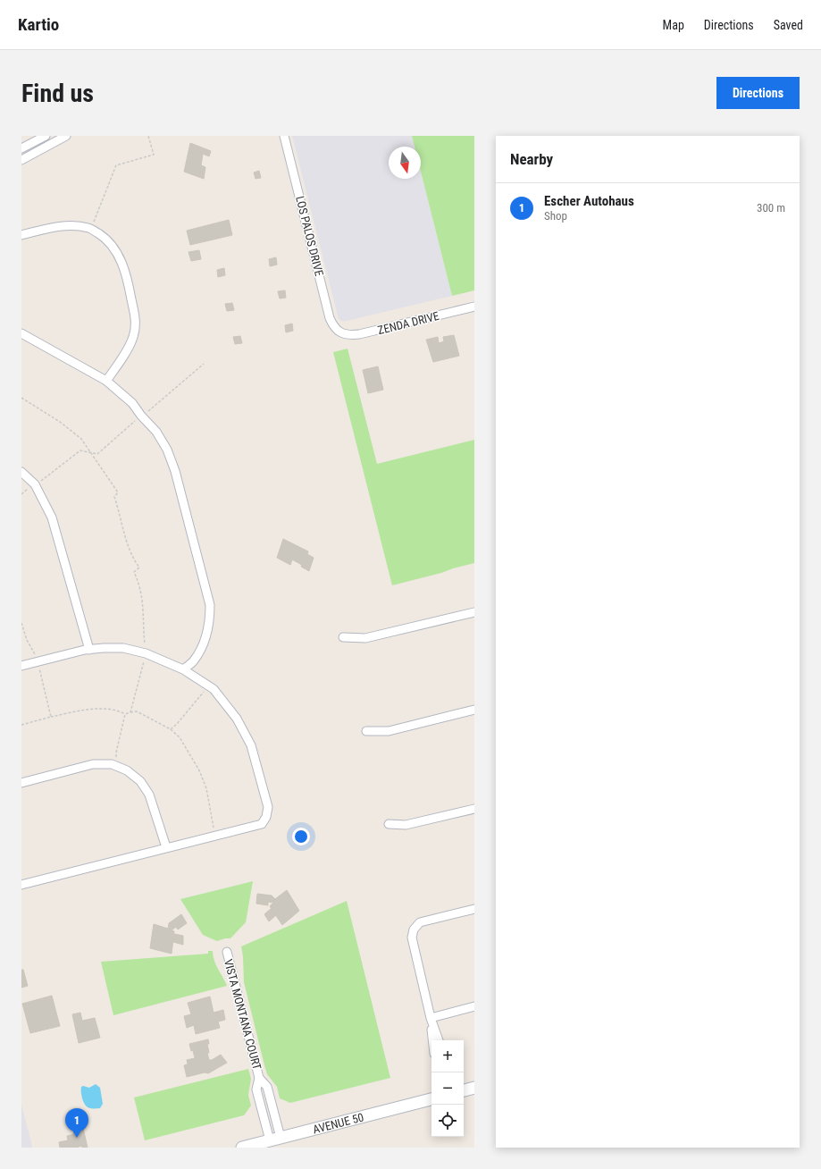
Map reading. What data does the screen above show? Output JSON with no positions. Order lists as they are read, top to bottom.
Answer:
{
  "streets": {
    "main road": ["AVENUE 50"],
    "street": ["LOS PALOS DRIVE", "ZENDA DRIVE", "VISTA MONTANA COURT"]
  },
  "crossings": [
    ["LOS PALOS DRIVE", "ZENDA DRIVE"],
    ["VISTA MONTANA COURT", "AVENUE 50"]
  ],
  "north": "bottom",
  "page": {
    "header": "Kartio",
    "nav": ["Map", "Directions", "Saved"],
    "buttons": "Directions",
    "title": "Find us",
    "heading": "Nearby",
    "list": [
      {
        "mark": "1",
        "name": "Escher Autohaus",
        "note": "Shop",
        "value": "300 m"
      }
    ],
    "map_buttons": ["+", "−"],
    "pins": "1"
  }
}
